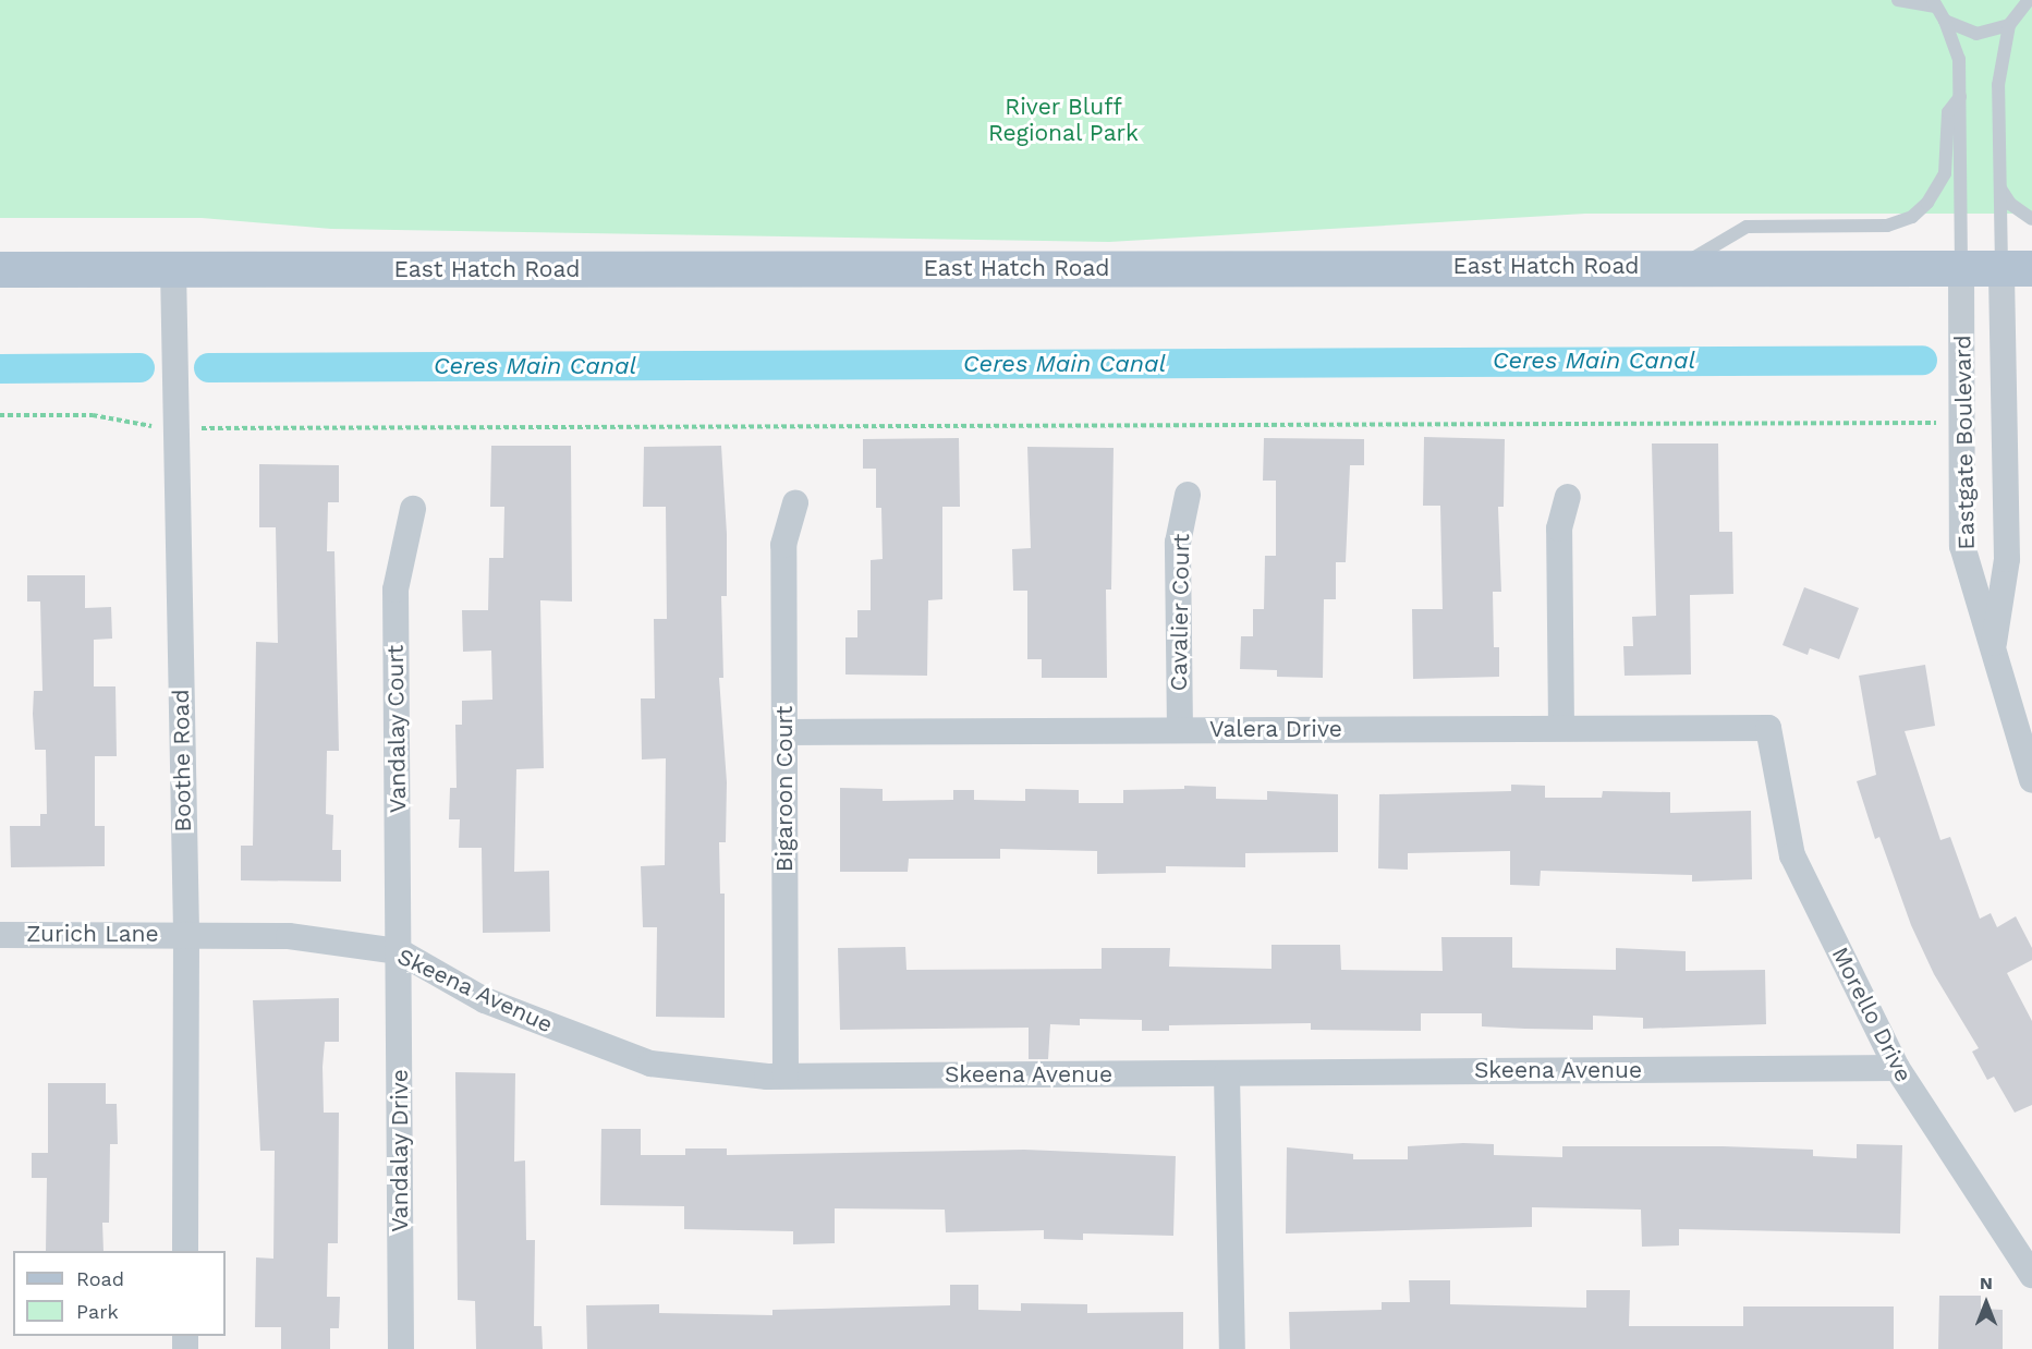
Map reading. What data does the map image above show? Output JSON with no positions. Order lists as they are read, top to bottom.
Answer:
{
  "streets": {
    "main road": ["East Hatch Road"],
    "street": [
      "Eastgate Boulevard",
      "Cavalier Court",
      "Vandalay Court",
      "Valera Drive",
      "Boothe Road",
      "Bigaroon Court",
      "Zurich Lane",
      "Skeena Avenue",
      "Morello Drive",
      "Vandalay Drive"
    ]
  },
  "crossings": [
    ["East Hatch Road", "Eastgate Boulevard"],
    ["East Hatch Road", "Boothe Road"],
    ["Cavalier Court", "Valera Drive"],
    ["Vandalay Court", "Skeena Avenue"],
    ["Vandalay Court", "Vandalay Drive"],
    ["Valera Drive", "Bigaroon Court"],
    ["Valera Drive", "Morello Drive"],
    ["Boothe Road", "Zurich Lane"],
    ["Boothe Road", "Skeena Avenue"],
    ["Bigaroon Court", "Skeena Avenue"],
    ["Zurich Lane", "Skeena Avenue"],
    ["Skeena Avenue", "Morello Drive"],
    ["Skeena Avenue", "Vandalay Drive"]
  ],
  "water": ["Ceres Main Canal"],
  "parks": ["River Bluff Regional Park"],
  "legend": ["Road", "Park"],
  "north": "top"
}
